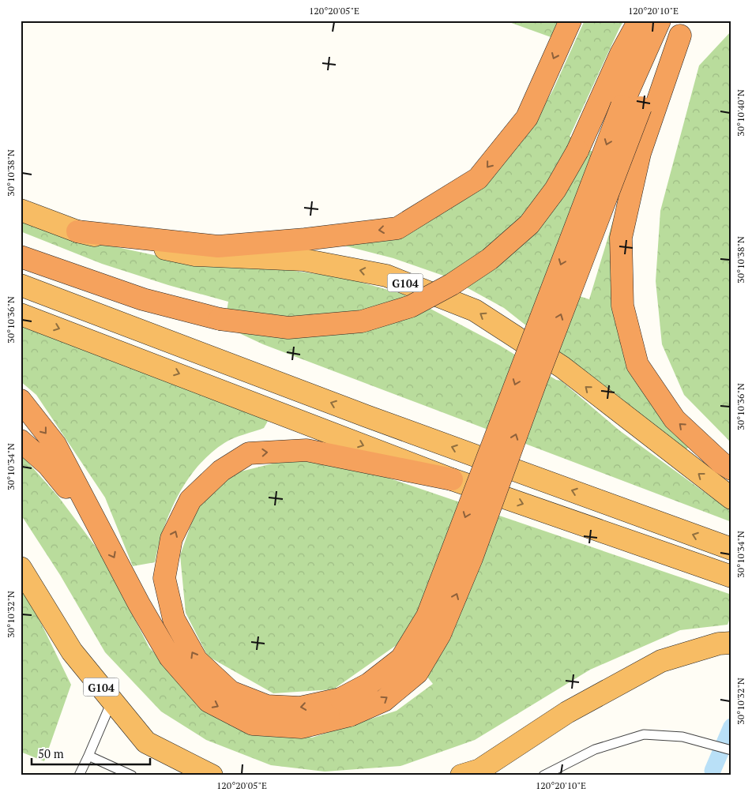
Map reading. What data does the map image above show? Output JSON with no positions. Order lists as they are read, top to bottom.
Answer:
{
  "streets": {
    "highway": ["G104"]
  },
  "scale_bar": "50 m",
  "coordinates": [
    "120°20'05\"E",
    "120°20'10\"E",
    "30°10'40\"N",
    "30°10'38\"N",
    "30°10'36\"N",
    "30°10'34\"N",
    "30°10'32\"N"
  ]
}
